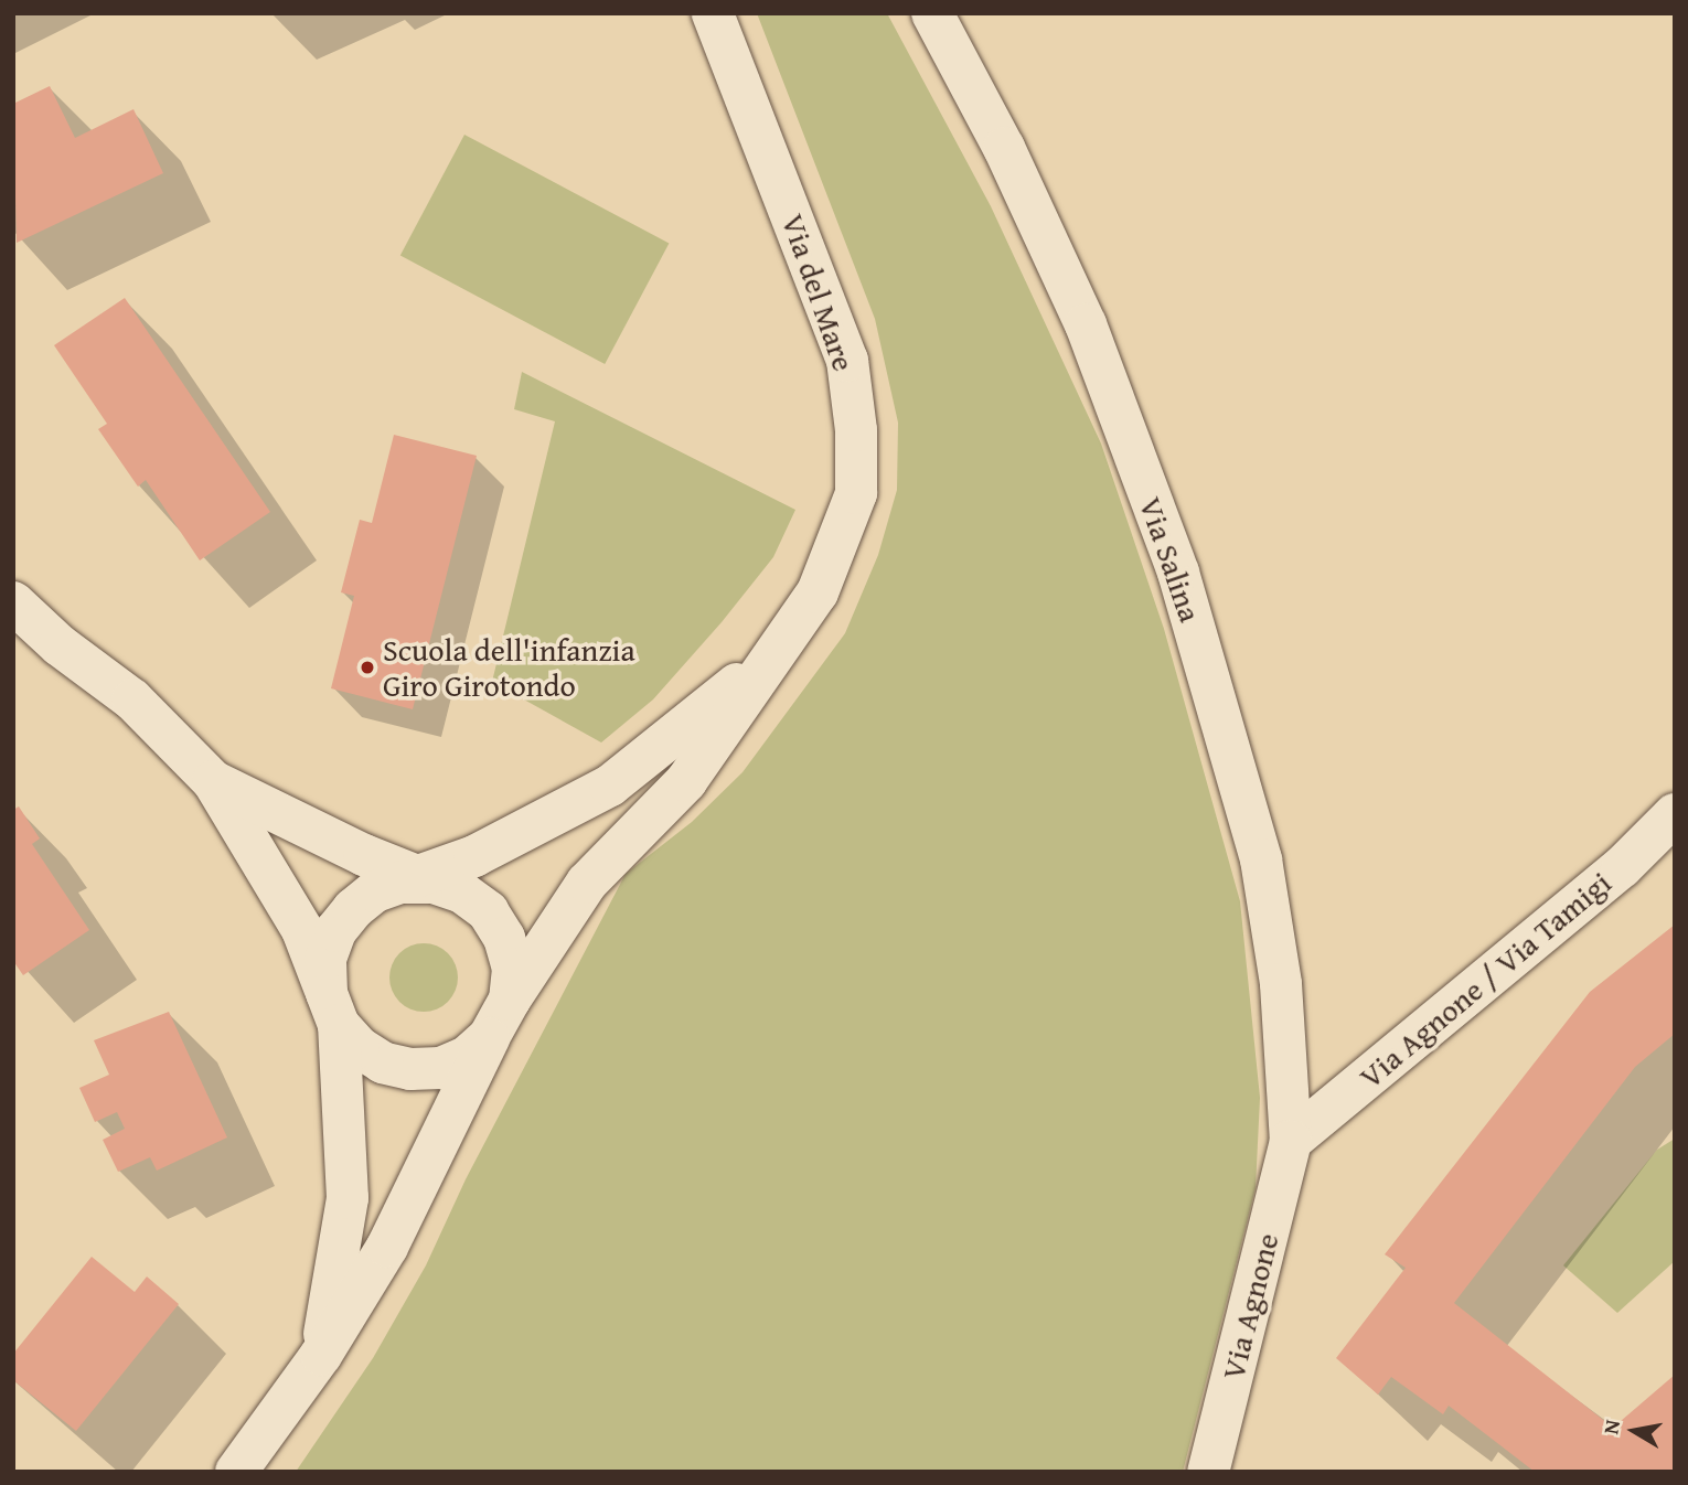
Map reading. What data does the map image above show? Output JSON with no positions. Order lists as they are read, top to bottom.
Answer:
{
  "streets": {
    "main road": [
      "Via del Mare",
      "Via Salina",
      "Via Agnone / Via Tamigi",
      "Via Agnone"
    ]
  },
  "crossings": [
    ["Via Salina", "Via Agnone / Via Tamigi"],
    ["Via Salina", "Via Agnone"],
    ["Via Agnone / Via Tamigi", "Via Agnone"]
  ],
  "places": ["Scuola dell'infanzia Giro Girotondo"],
  "north": "left"
}
